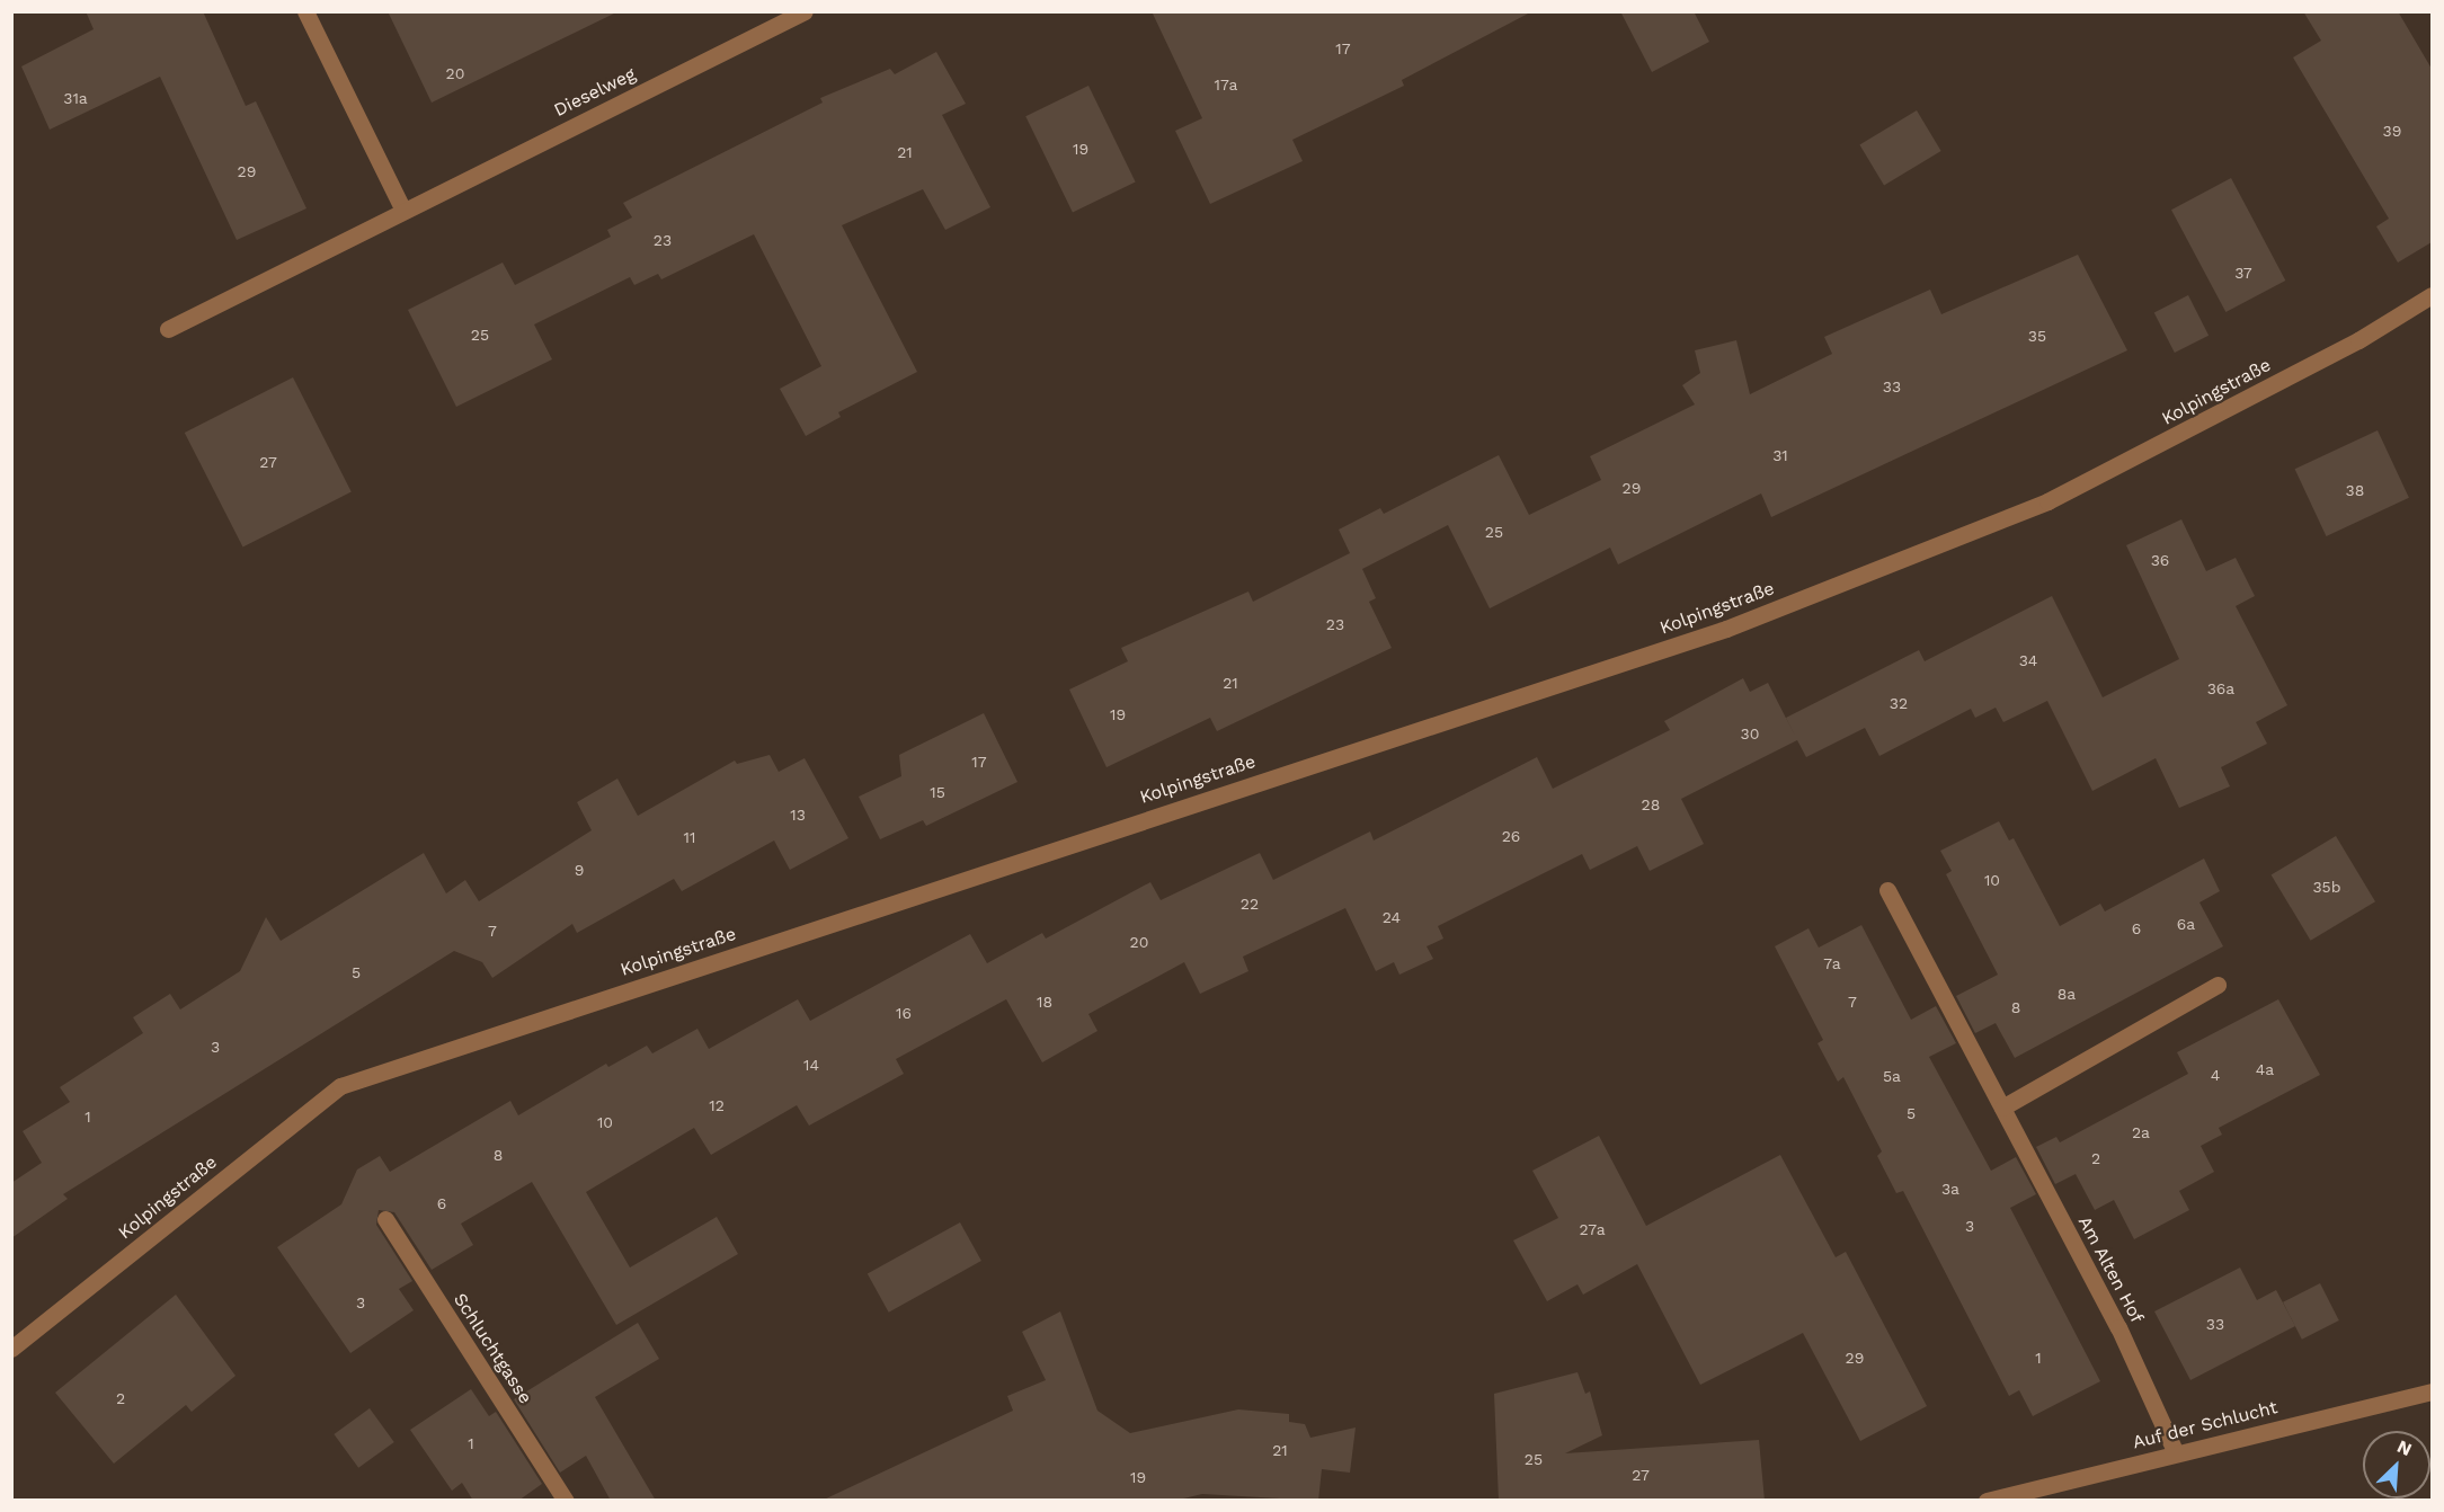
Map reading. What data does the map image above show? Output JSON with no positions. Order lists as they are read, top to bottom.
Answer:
{
  "streets": {
    "street": [
      "Dieselweg",
      "Kolpingstraße",
      "Am Alten Hof",
      "Schluchtgasse",
      "Auf der Schlucht"
    ]
  },
  "crossings": [
    ["Am Alten Hof", "Auf der Schlucht"]
  ],
  "house_numbers": [
    "17",
    "20",
    "17a",
    "31a",
    "39",
    "19",
    "21",
    "29",
    "23",
    "37",
    "25",
    "35",
    "33",
    "31",
    "27",
    "29",
    "38",
    "25",
    "36",
    "23",
    "34",
    "21",
    "36a",
    "32",
    "19",
    "30",
    "17",
    "15",
    "28",
    "13",
    "26",
    "11",
    "9",
    "10",
    "35b",
    "22",
    "24",
    "6a",
    "6",
    "7",
    "20",
    "7a",
    "5",
    "8a",
    "18",
    "7",
    "8",
    "16",
    "3",
    "14",
    "4a",
    "4",
    "5a",
    "12",
    "5",
    "1",
    "10",
    "2a",
    "8",
    "2",
    "3a",
    "6",
    "3",
    "27a",
    "3",
    "33",
    "29",
    "1",
    "2",
    "1",
    "21",
    "25",
    "27",
    "19"
  ],
  "north": "top right"
}
